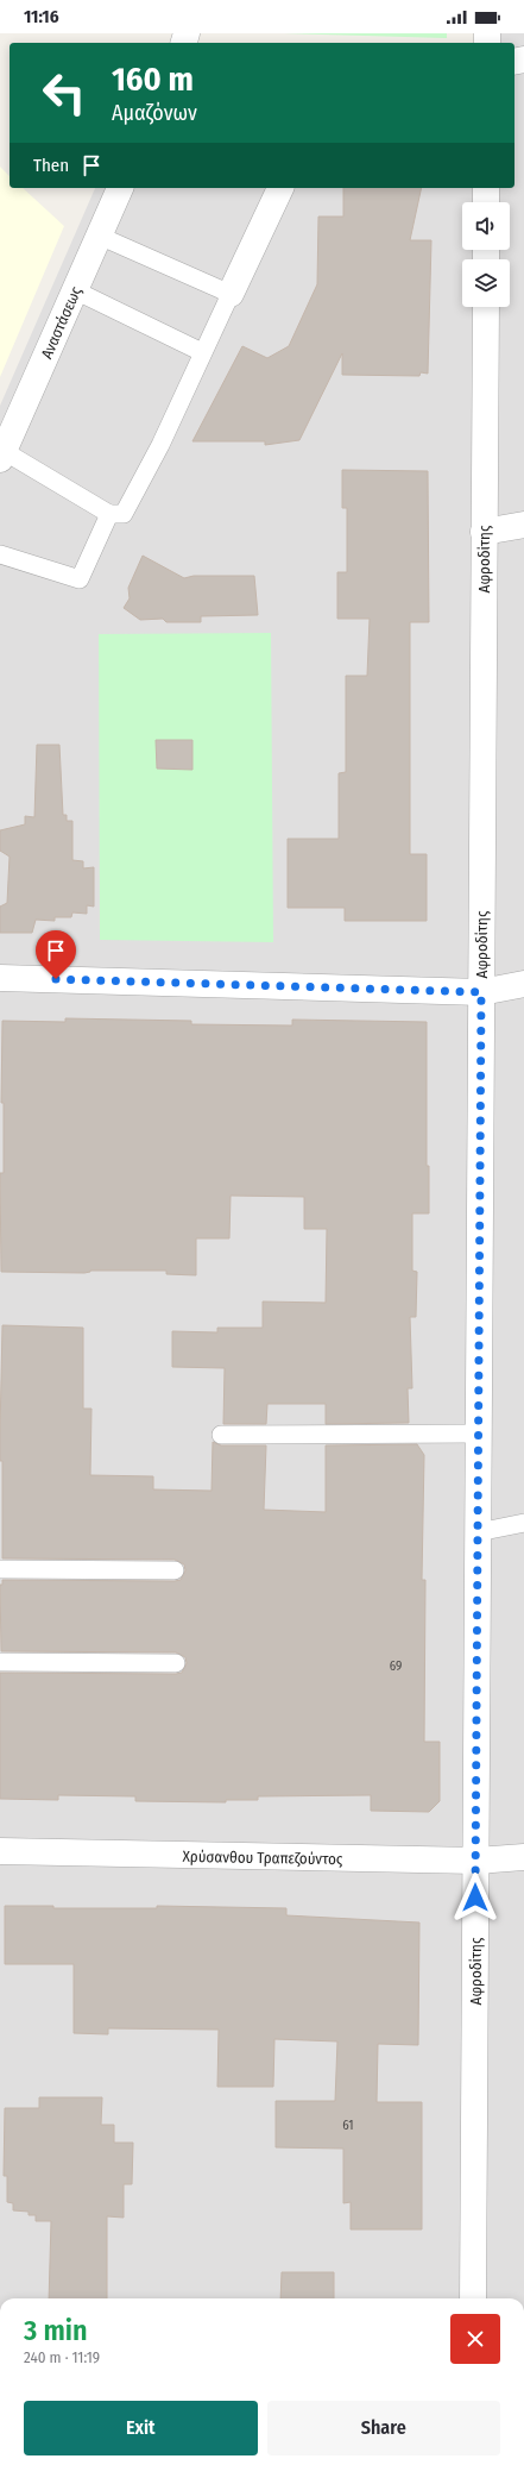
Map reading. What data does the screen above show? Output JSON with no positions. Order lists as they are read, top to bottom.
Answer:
{
  "streets": {
    "street": ["Αναστάσεως", "Αφροδίτης", "Χρύσανθου Τραπεζούντος"]
  },
  "crossings": [
    ["Αφροδίτης", "Χρύσανθου Τραπεζούντος"]
  ],
  "house_numbers": ["69", "61"],
  "page": {
    "status": "11:16",
    "turn": ["160 m", "Αμαζόνων"],
    "then": "Then",
    "heading": ["3 min", "240 m · 11:19"],
    "buttons": ["Exit", "Share"]
  }
}
